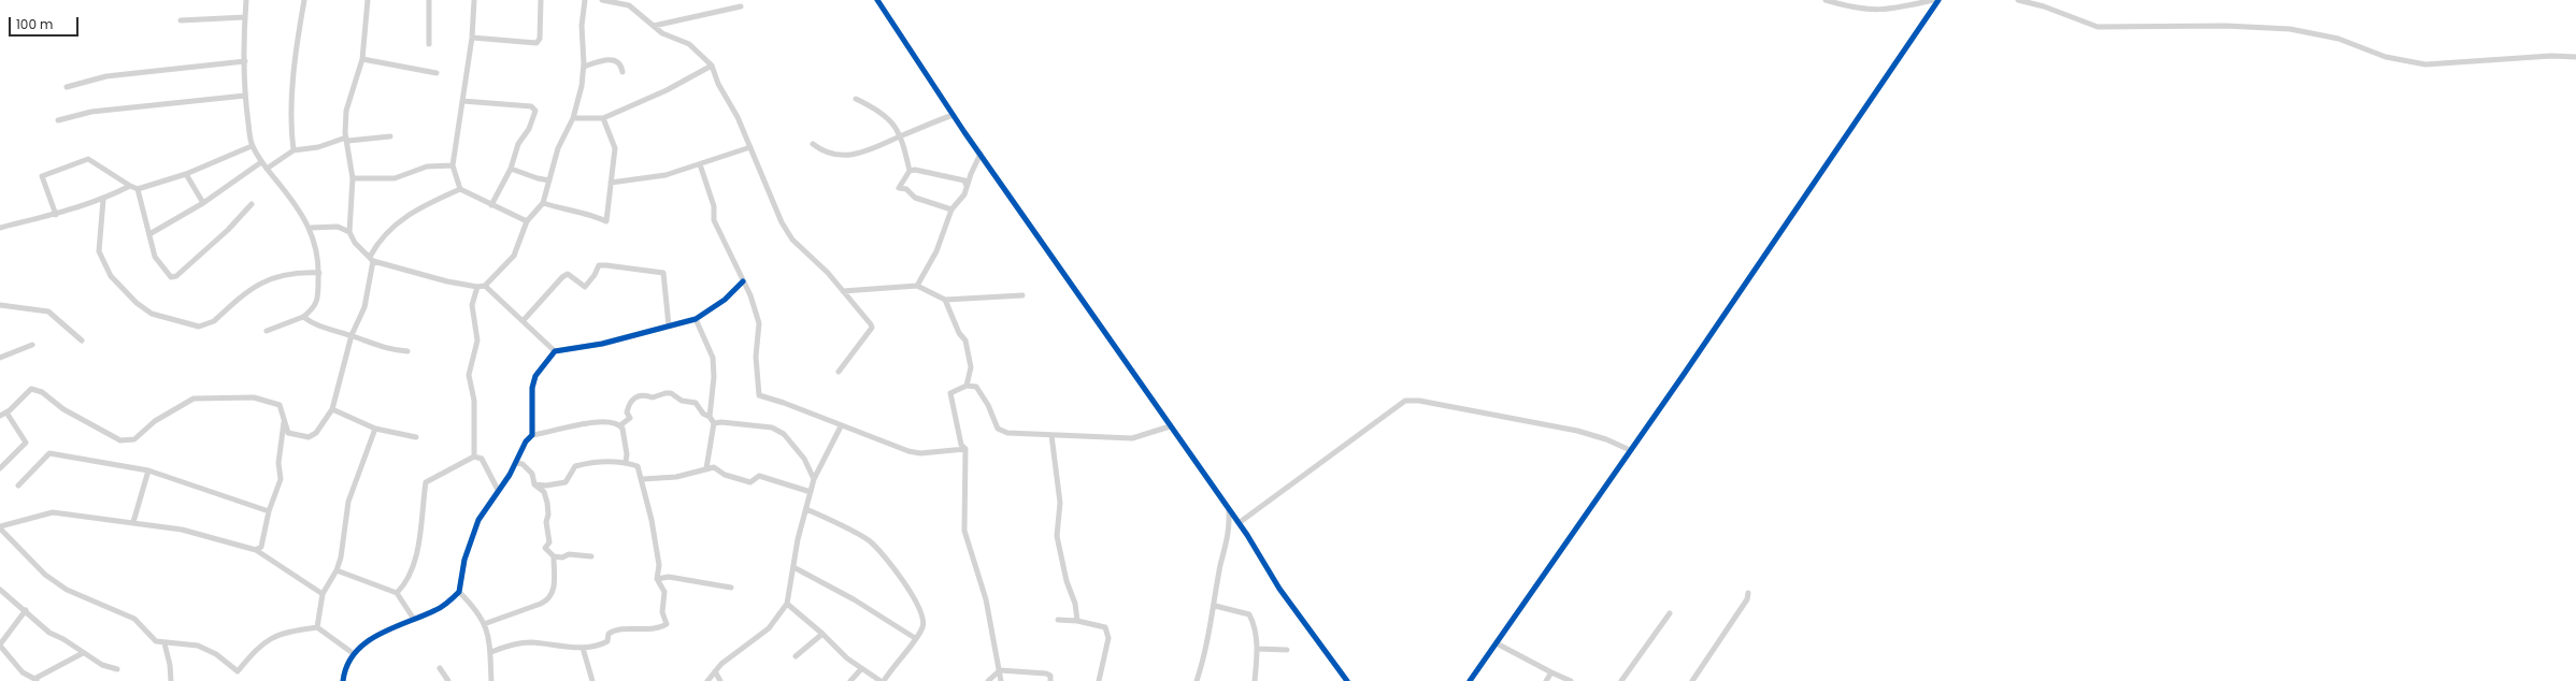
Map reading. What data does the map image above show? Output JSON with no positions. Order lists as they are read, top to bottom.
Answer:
{
  "scale_bar": "100 m"
}
